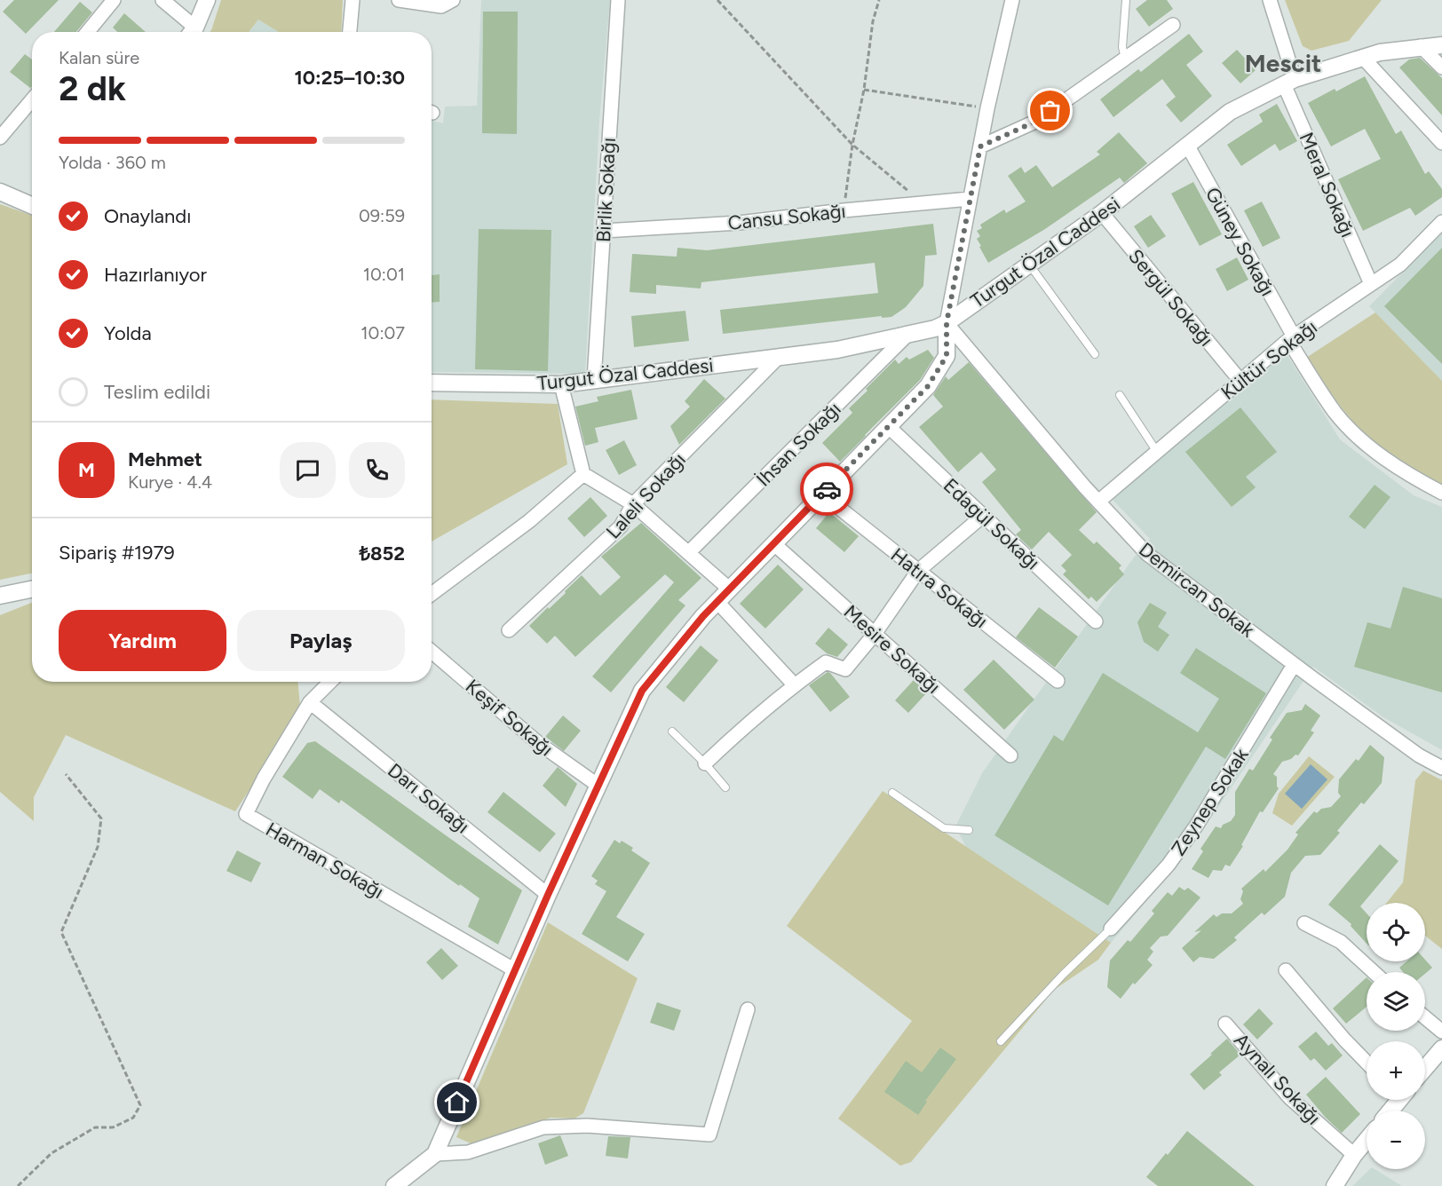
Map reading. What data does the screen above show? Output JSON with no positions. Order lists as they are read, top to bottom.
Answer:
{
  "streets": {
    "street": [
      "Meral Sokağı",
      "Birlik Sokağı",
      "Cansu Sokağı",
      "Güney Sokağı",
      "Turgut Özal Caddesi",
      "Sergül Sokağı",
      "Kültür Sokağı",
      "İhsan Sokağı",
      "Laleli Sokağı",
      "Edagül Sokağı",
      "Hatıra Sokağı",
      "Demircan Sokak",
      "Mesire Sokağı",
      "Keşif Sokağı",
      "Darı Sokağı",
      "Zeynep Sokak",
      "Harman Sokağı",
      "Aynalı Sokağı"
    ]
  },
  "crossings": [
    ["Meral Sokağı", "Turgut Özal Caddesi"],
    ["Meral Sokağı", "Kültür Sokağı"],
    ["Birlik Sokağı", "Cansu Sokağı"],
    ["Birlik Sokağı", "Turgut Özal Caddesi"],
    ["Güney Sokağı", "Turgut Özal Caddesi"],
    ["Güney Sokağı", "Kültür Sokağı"],
    ["Turgut Özal Caddesi", "Sergül Sokağı"],
    ["Turgut Özal Caddesi", "İhsan Sokağı"],
    ["Turgut Özal Caddesi", "Laleli Sokağı"],
    ["Turgut Özal Caddesi", "Demircan Sokak"],
    ["Sergül Sokağı", "Kültür Sokağı"],
    ["Kültür Sokağı", "Demircan Sokak"],
    ["Demircan Sokak", "Zeynep Sokak"],
    ["Darı Sokağı", "Harman Sokağı"]
  ],
  "districts": ["Mescit"],
  "page": {
    "heading": ["2 dk", "Kalan süre", "10:25–10:30"],
    "panel": [
      "Mehmet",
      "Kurye · 4.4",
      "Sipariş #1979",
      "₺852"
    ],
    "bar": "Yolda · 360 m",
    "list": [
      ["Onaylandı", "09:59"],
      ["Hazırlanıyor", "10:01"],
      ["Yolda", "10:07"],
      "Teslim edildi"
    ],
    "round": "M",
    "buttons": ["Yardım", "Paylaş"],
    "map_buttons": ["+", "−"]
  }
}
